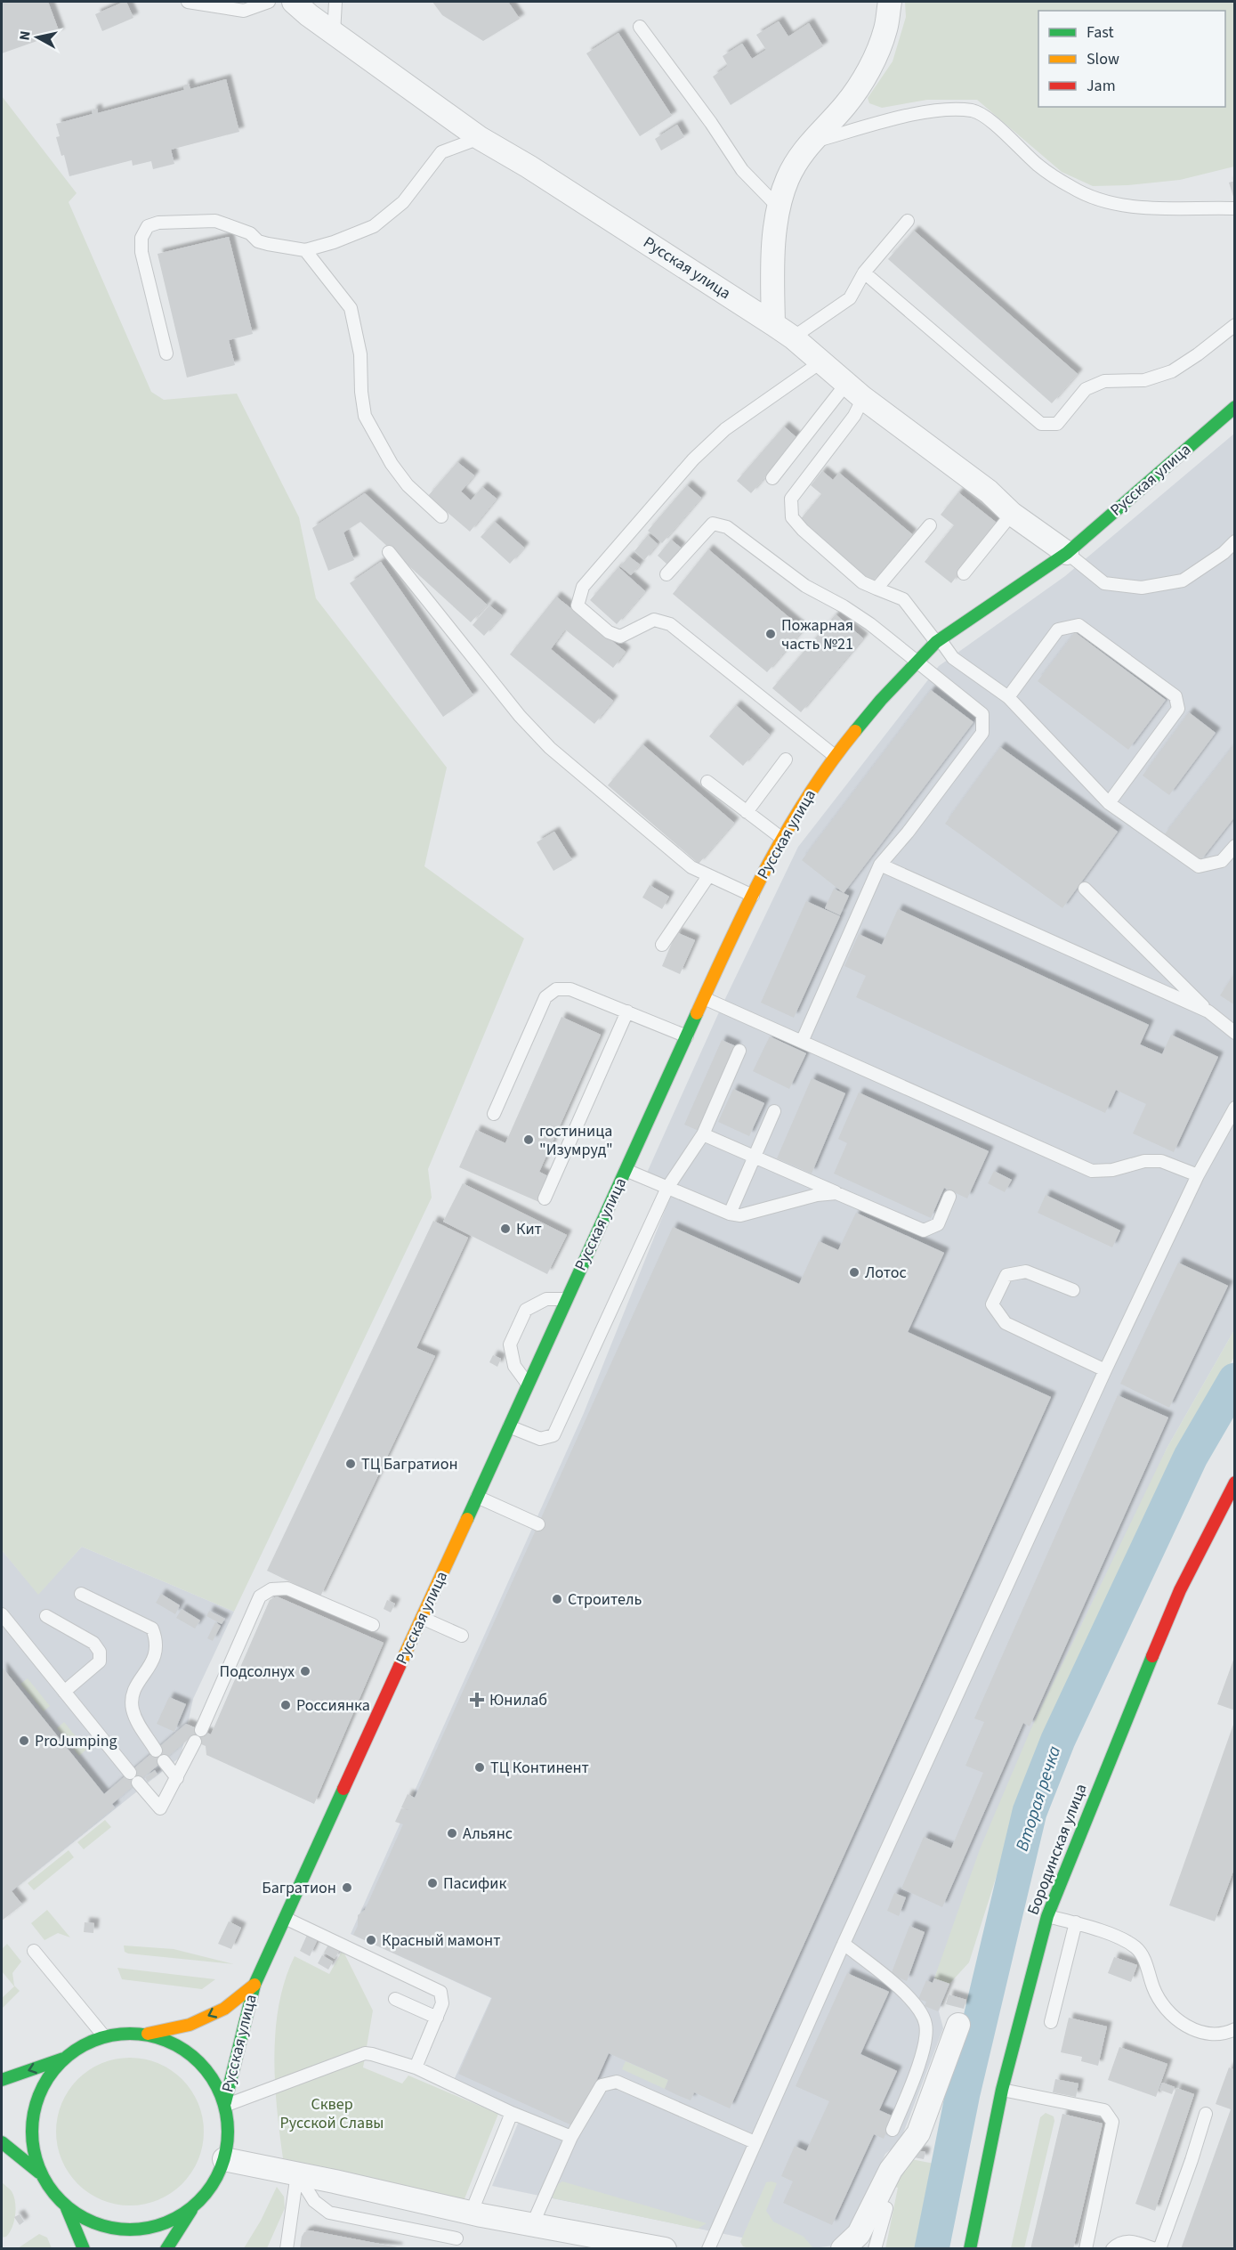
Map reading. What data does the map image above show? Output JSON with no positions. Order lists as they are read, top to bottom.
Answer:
{
  "streets": {
    "main road": ["Русская улица", "Бородинская улица"]
  },
  "water": ["Вторая речка"],
  "parks": ["Сквер Русской Славы"],
  "places": {
    "other": [
      "Пожарная часть №21",
      "гостиница \"Изумруд\"",
      "Кит",
      "Лотос",
      "ТЦ Багратион",
      "Строитель",
      "Подсолнух",
      "Россиянка",
      "ProJumping",
      "ТЦ Континент",
      "Альянс",
      "Пасифик",
      "Багратион",
      "Красный мамонт"
    ],
    "health": ["Юнилаб"]
  },
  "legend": ["Fast", "Slow", "Jam"],
  "north": "left"
}
